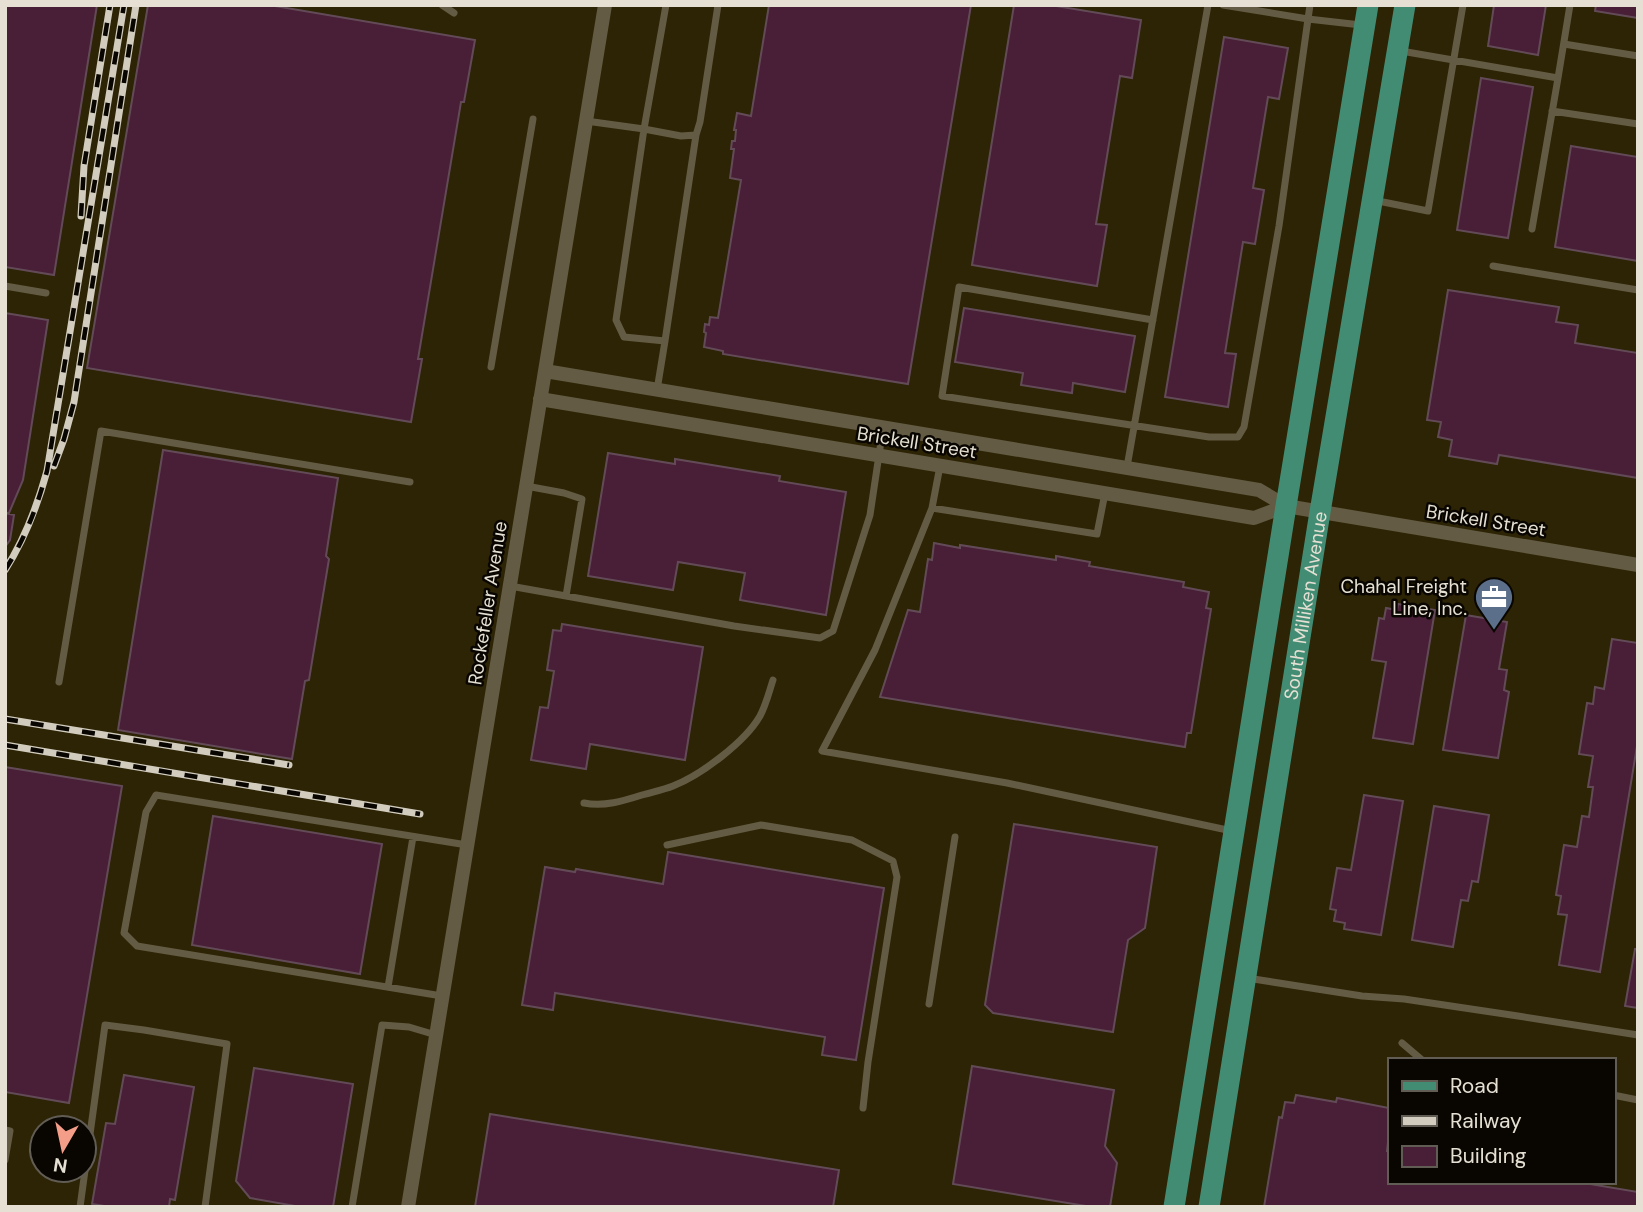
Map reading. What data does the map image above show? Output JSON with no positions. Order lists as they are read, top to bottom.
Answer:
{
  "streets": {
    "main road": ["South Milliken Avenue"],
    "street": ["Brickell Street", "Rockefeller Avenue"]
  },
  "crossings": [
    ["Brickell Street", "Rockefeller Avenue"],
    ["Brickell Street", "South Milliken Avenue"]
  ],
  "places": {
    "office": ["Chahal Freight Line, Inc."]
  },
  "legend": ["Road", "Railway", "Building"],
  "north": "bottom"
}
